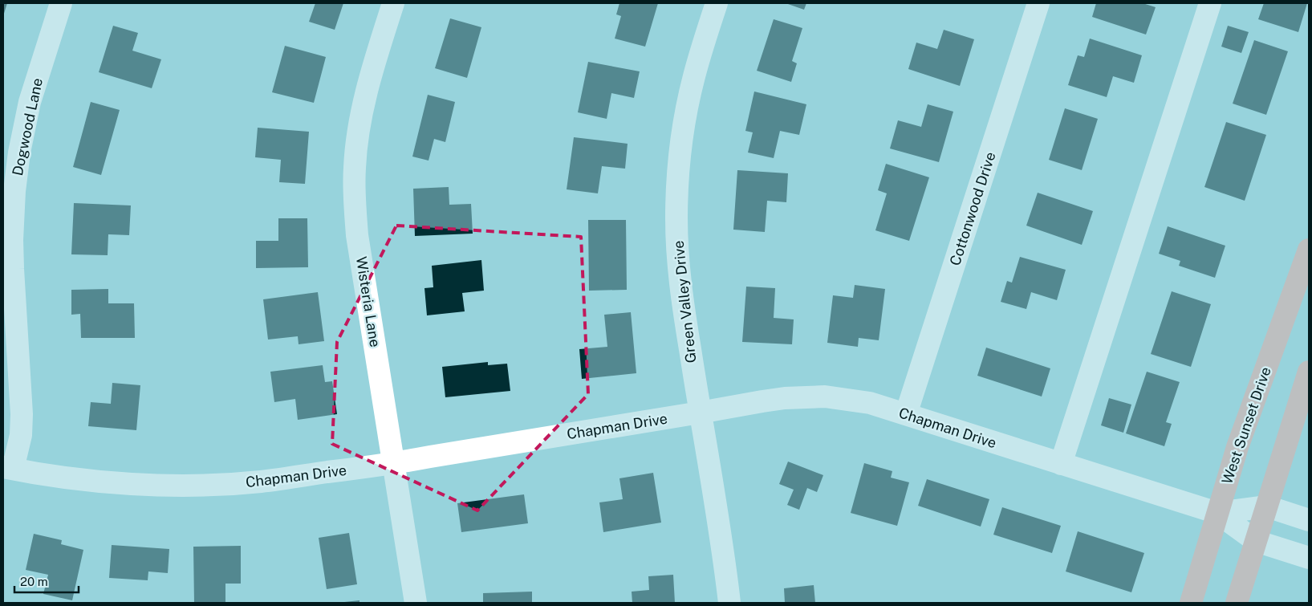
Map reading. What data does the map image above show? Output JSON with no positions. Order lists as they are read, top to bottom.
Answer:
{
  "streets": {
    "main road": ["West Sunset Drive"],
    "street": [
      "Dogwood Lane",
      "Cottonwood Drive",
      "Wisteria Lane",
      "Green Valley Drive",
      "Chapman Drive"
    ]
  },
  "crossings": [
    ["Dogwood Lane", "Chapman Drive"],
    ["Cottonwood Drive", "Chapman Drive"],
    ["Wisteria Lane", "Chapman Drive"],
    ["Green Valley Drive", "Chapman Drive"],
    ["West Sunset Drive", "Chapman Drive"]
  ],
  "scale_bar": "20 m"
}
